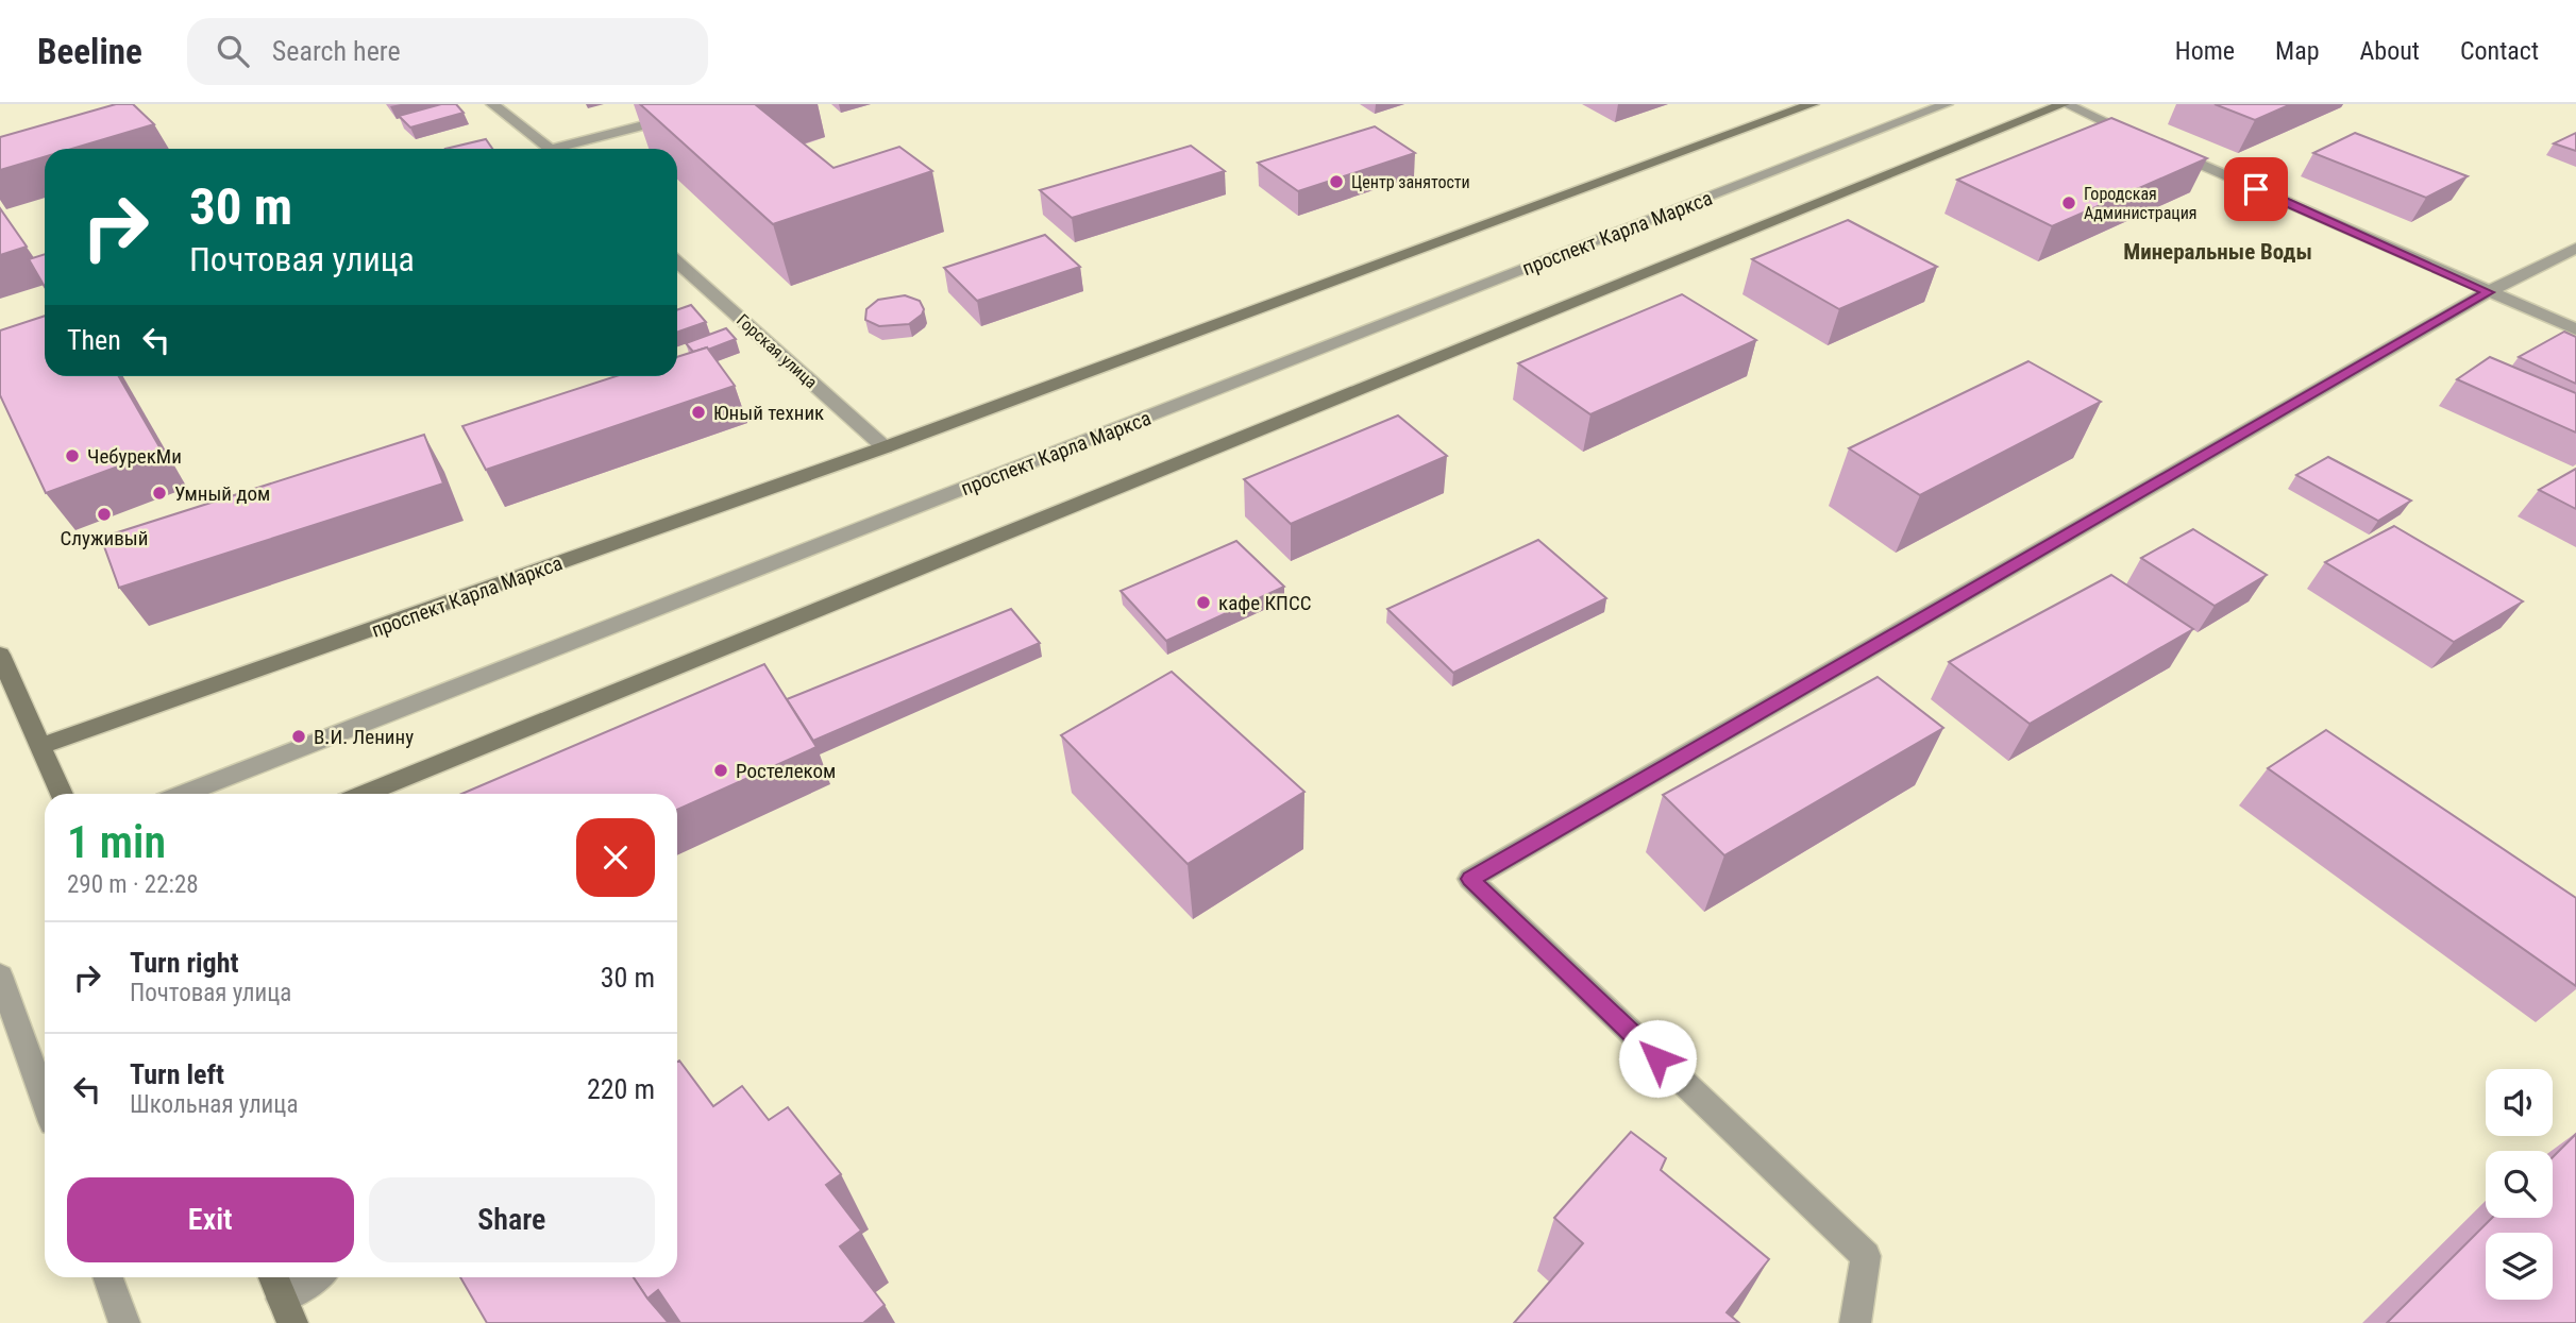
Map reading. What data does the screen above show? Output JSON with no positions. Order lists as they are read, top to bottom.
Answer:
{
  "streets": {
    "street": ["проспект Карла Маркса", "Горская улица"]
  },
  "crossings": [
    ["проспект Карла Маркса", "Горская улица"]
  ],
  "districts": ["Минеральные Воды"],
  "places": [
    "Центр занятости",
    "Городская Администрация",
    "Юный техник",
    "ЧебурекМи",
    "Умный дом",
    "Служивый",
    "кафе КПСС",
    "В.И. Ленину",
    "Ростелеком"
  ],
  "page": {
    "header": "Beeline",
    "search": "Search here",
    "nav": [
      "Home",
      "Map",
      "About",
      "Contact"
    ],
    "turn": ["30 m", "Почтовая улица"],
    "then": "Then",
    "heading": ["1 min", "290 m · 22:28"],
    "list": [
      {
        "name": "Turn right",
        "note": "Почтовая улица",
        "value": "30 m"
      },
      {
        "name": "Turn left",
        "note": "Школьная улица",
        "value": "220 m"
      }
    ],
    "buttons": ["Exit", "Share"]
  }
}
